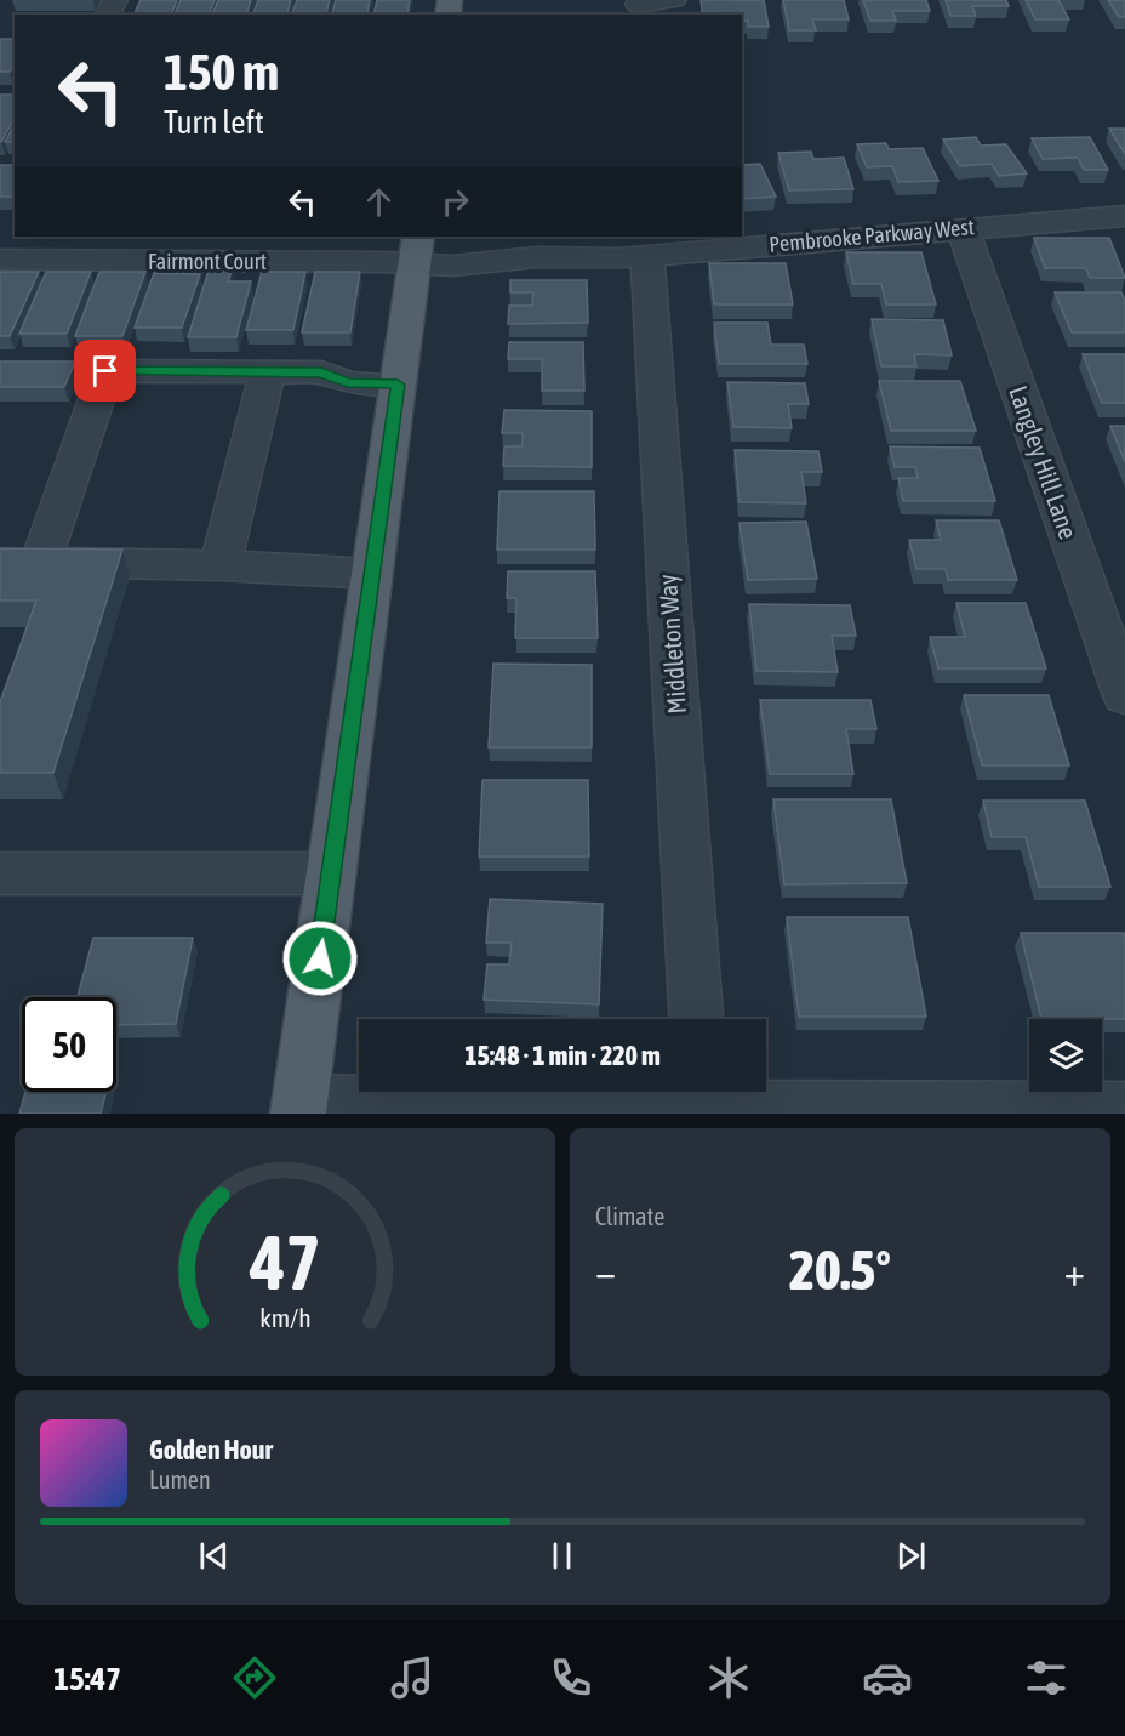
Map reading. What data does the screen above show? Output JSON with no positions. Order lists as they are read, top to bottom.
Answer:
{
  "streets": {
    "street": [
      "Pembrooke Parkway West",
      "Fairmont Court",
      "Langley Hill Lane",
      "Middleton Way"
    ]
  },
  "crossings": [
    ["Pembrooke Parkway West", "Fairmont Court"],
    ["Pembrooke Parkway West", "Langley Hill Lane"],
    ["Pembrooke Parkway West", "Middleton Way"]
  ],
  "page": {
    "turn": ["150 m", "Turn left"],
    "limit": "50",
    "trip": "15:48 · 1 min · 220 m",
    "tile": "Climate",
    "heat": ["−", "20.5°", "+"],
    "song": ["Golden Hour", "Lumen"],
    "tabs": "15:47",
    "gauge": ["47", "km/h"]
  }
}
